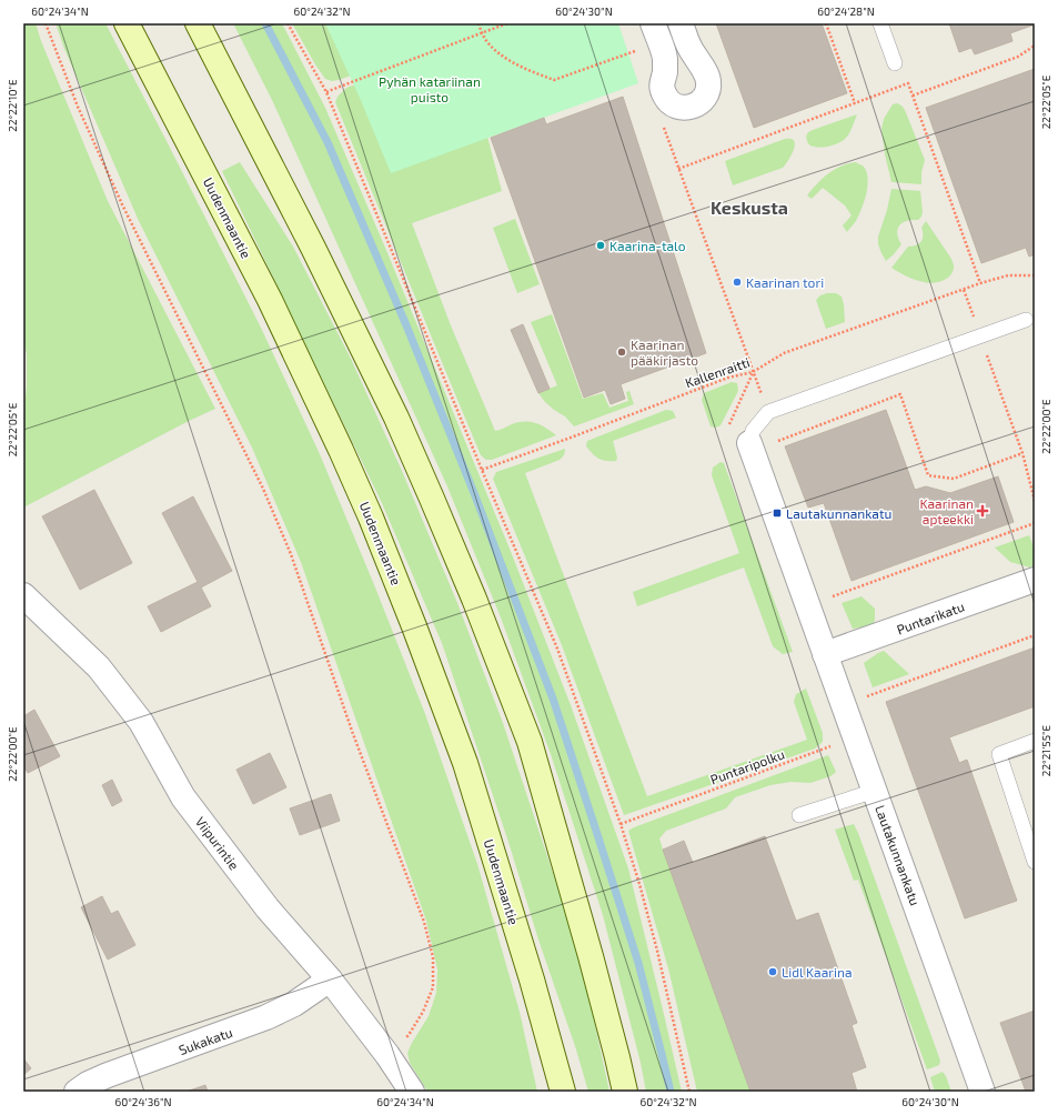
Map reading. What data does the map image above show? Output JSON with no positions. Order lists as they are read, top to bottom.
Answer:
{
  "streets": {
    "main road": ["Uudenmaantie"],
    "street": [
      "Puntarikatu",
      "Viipurintie",
      "Lautakunnankatu",
      "Sukakatu"
    ],
    "path": ["Kallenraitti", "Puntaripolku"]
  },
  "crossings": [
    ["Puntarikatu", "Lautakunnankatu"],
    ["Puntaripolku", "Lautakunnankatu"],
    ["Viipurintie", "Sukakatu"]
  ],
  "districts": ["Keskusta"],
  "parks": ["Pyhän katariinan puisto"],
  "places": {
    "other": [
      "Kaarina-talo",
      "Kaarinan tori",
      "Kaarinan pääkirjasto",
      "Lidl Kaarina"
    ],
    "health": ["Kaarinan apteekki"],
    "transit": ["Lautakunnankatu"]
  },
  "coordinates": [
    "60°24'34\"N",
    "60°24'32\"N",
    "60°24'30\"N",
    "60°24'28\"N",
    "22°22'05\"E",
    "22°22'10\"E",
    "22°22'00\"E",
    "22°21'55\"E",
    "60°24'36\"N"
  ]
}
